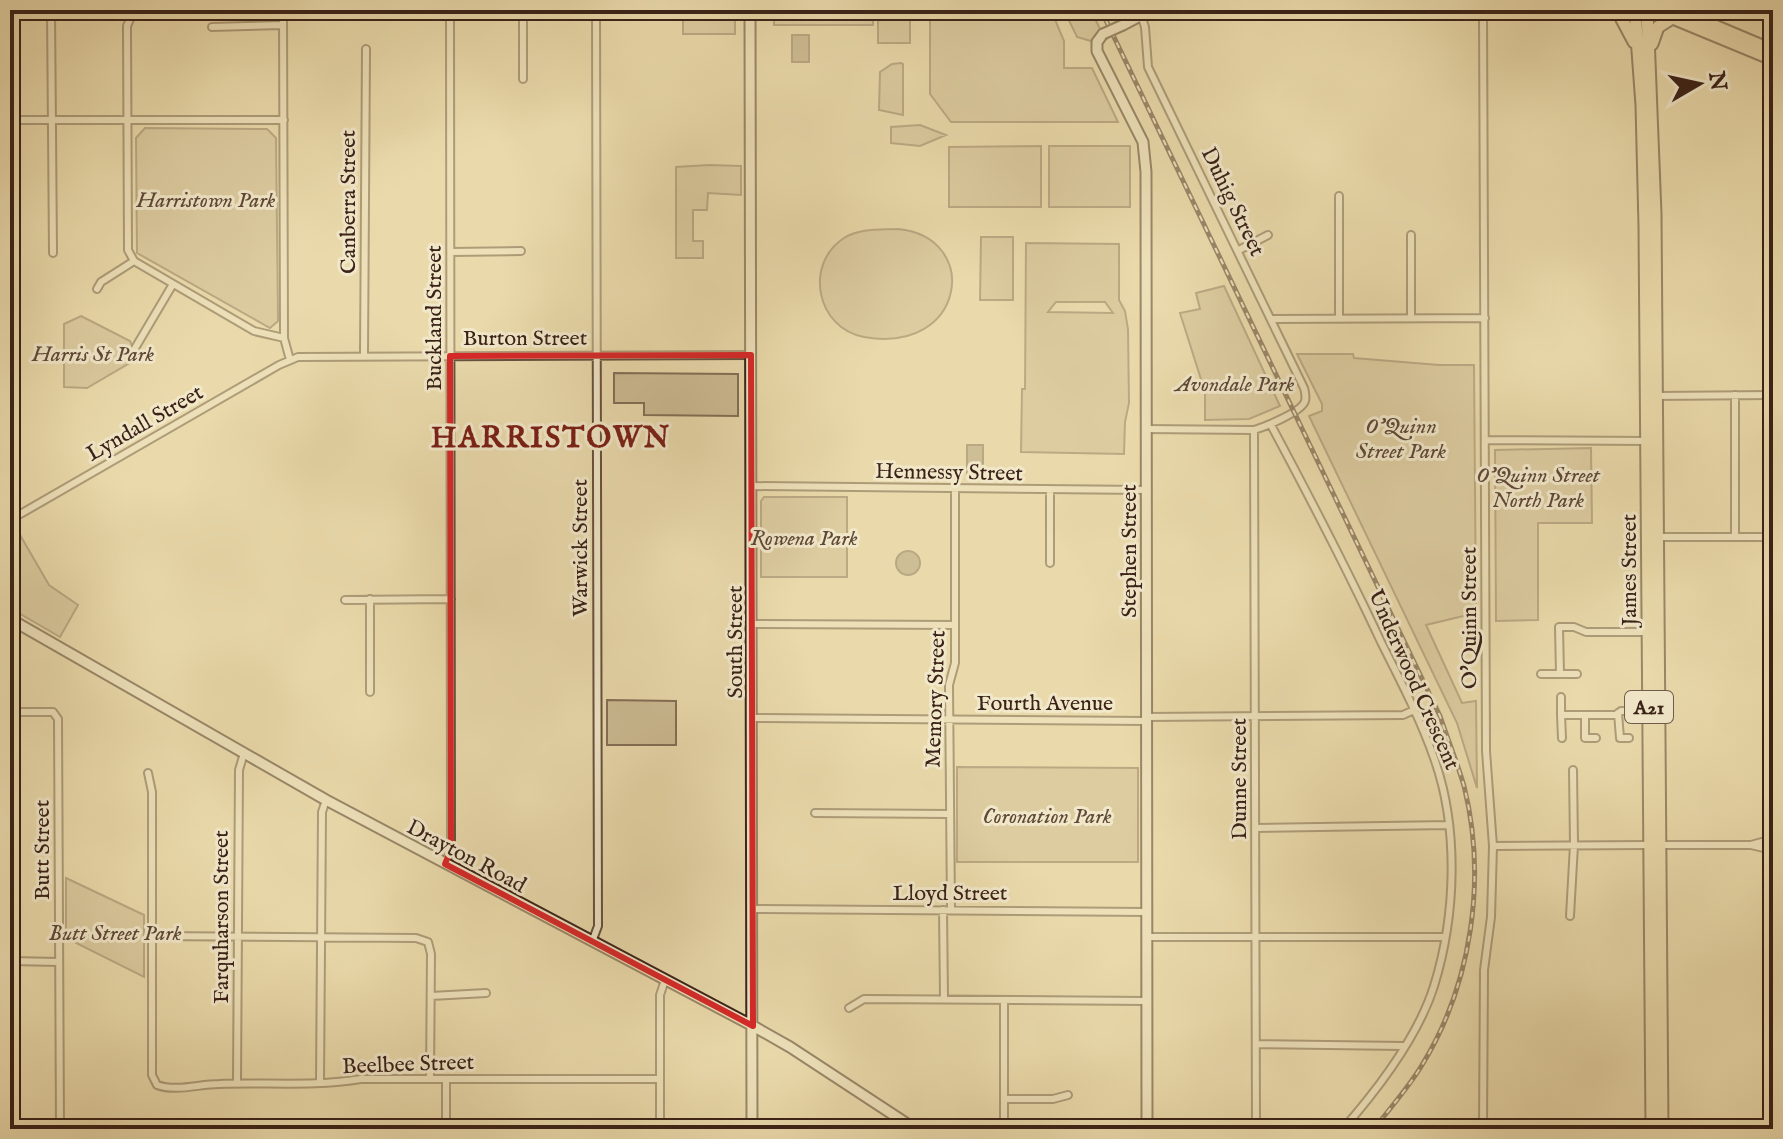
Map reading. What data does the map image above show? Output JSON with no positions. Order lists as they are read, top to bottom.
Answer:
{
  "streets": {
    "highway": ["James Street", "A21"],
    "street": [
      "Duhig Street",
      "Canberra Street",
      "Buckland Street",
      "Burton Street",
      "Lyndall Street",
      "Hennessy Street",
      "Warwick Street",
      "Stephen Street",
      "O'Quinn Street",
      "South Street",
      "Underwood Crescent",
      "Memory Street",
      "Fourth Avenue",
      "Dunne Street",
      "Butt Street",
      "Drayton Road",
      "Lloyd Street",
      "Farquharson Street",
      "Beelbee Street"
    ]
  },
  "crossings": [
    ["Duhig Street", "Stephen Street"],
    ["Duhig Street", "Underwood Crescent"],
    ["Canberra Street", "Burton Street"],
    ["Buckland Street", "Burton Street"],
    ["Buckland Street", "Drayton Road"],
    ["Burton Street", "Lyndall Street"],
    ["Burton Street", "Warwick Street"],
    ["Burton Street", "South Street"],
    ["Hennessy Street", "Stephen Street"],
    ["Hennessy Street", "South Street"],
    ["Hennessy Street", "Memory Street"],
    ["Warwick Street", "Drayton Road"],
    ["Stephen Street", "Fourth Avenue"],
    ["Stephen Street", "Lloyd Street"],
    ["South Street", "Fourth Avenue"],
    ["South Street", "Drayton Road"],
    ["South Street", "Lloyd Street"],
    ["Underwood Crescent", "Fourth Avenue"],
    ["Memory Street", "Fourth Avenue"],
    ["Memory Street", "Lloyd Street"],
    ["Fourth Avenue", "Dunne Street"],
    ["Drayton Road", "Farquharson Street"],
    ["Farquharson Street", "Beelbee Street"]
  ],
  "districts": ["HARRISTOWN"],
  "parks": [
    "Harristown Park",
    "Harris St Park",
    "Avondale Park",
    "O'Quinn Street Park",
    "O'Quinn Street North Park",
    "Rowena Park",
    "Coronation Park",
    "Butt Street Park"
  ],
  "north": "right"
}
